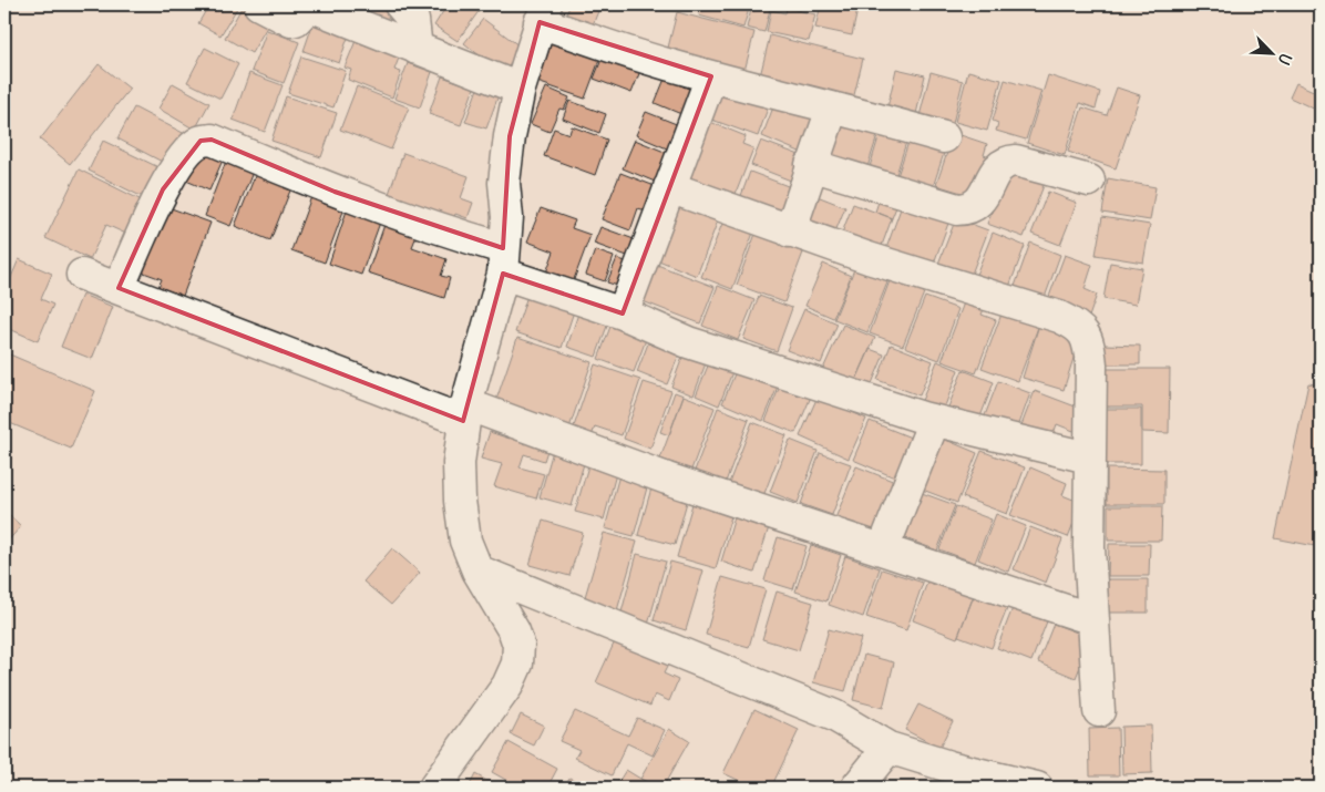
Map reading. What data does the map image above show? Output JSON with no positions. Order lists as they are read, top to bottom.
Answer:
{
  "north": "bottom right"
}
